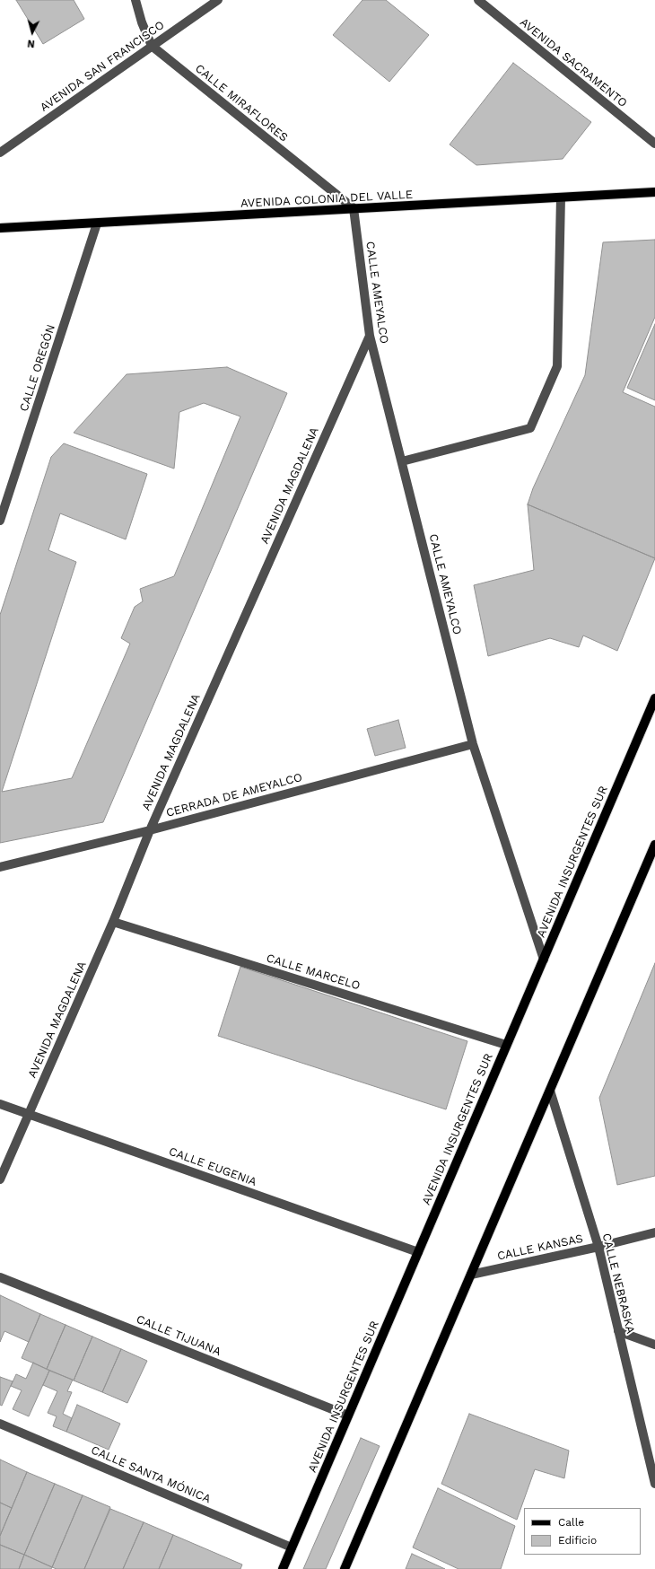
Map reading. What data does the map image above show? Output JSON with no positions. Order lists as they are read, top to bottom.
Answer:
{
  "streets": {
    "main road": ["AVENIDA COLONIA DEL VALLE", "AVENIDA INSURGENTES SUR"],
    "street": [
      "AVENIDA SACRAMENTO",
      "AVENIDA SAN FRANCISCO",
      "CALLE MIRAFLORES",
      "CALLE AMEYALCO",
      "CALLE OREGÓN",
      "AVENIDA MAGDALENA",
      "CERRADA DE AMEYALCO",
      "CALLE MARCELO",
      "CALLE EUGENIA",
      "CALLE KANSAS",
      "CALLE NEBRASKA",
      "CALLE TIJUANA",
      "CALLE SANTA MÓNICA"
    ]
  },
  "crossings": [
    ["AVENIDA SAN FRANCISCO", "CALLE MIRAFLORES"],
    ["CALLE MIRAFLORES", "AVENIDA COLONIA DEL VALLE"],
    ["CALLE MIRAFLORES", "CALLE AMEYALCO"],
    ["AVENIDA COLONIA DEL VALLE", "CALLE AMEYALCO"],
    ["AVENIDA COLONIA DEL VALLE", "CALLE OREGÓN"],
    ["CALLE AMEYALCO", "AVENIDA MAGDALENA"],
    ["CALLE AMEYALCO", "CERRADA DE AMEYALCO"],
    ["CALLE AMEYALCO", "AVENIDA INSURGENTES SUR"],
    ["AVENIDA MAGDALENA", "CERRADA DE AMEYALCO"],
    ["AVENIDA MAGDALENA", "CALLE MARCELO"],
    ["AVENIDA MAGDALENA", "CALLE EUGENIA"],
    ["AVENIDA INSURGENTES SUR", "CALLE MARCELO"],
    ["AVENIDA INSURGENTES SUR", "CALLE EUGENIA"],
    ["AVENIDA INSURGENTES SUR", "CALLE TIJUANA"],
    ["AVENIDA INSURGENTES SUR", "CALLE SANTA MÓNICA"],
    ["CALLE KANSAS", "CALLE NEBRASKA"]
  ],
  "legend": ["Calle", "Edificio"],
  "north": "bottom"
}
